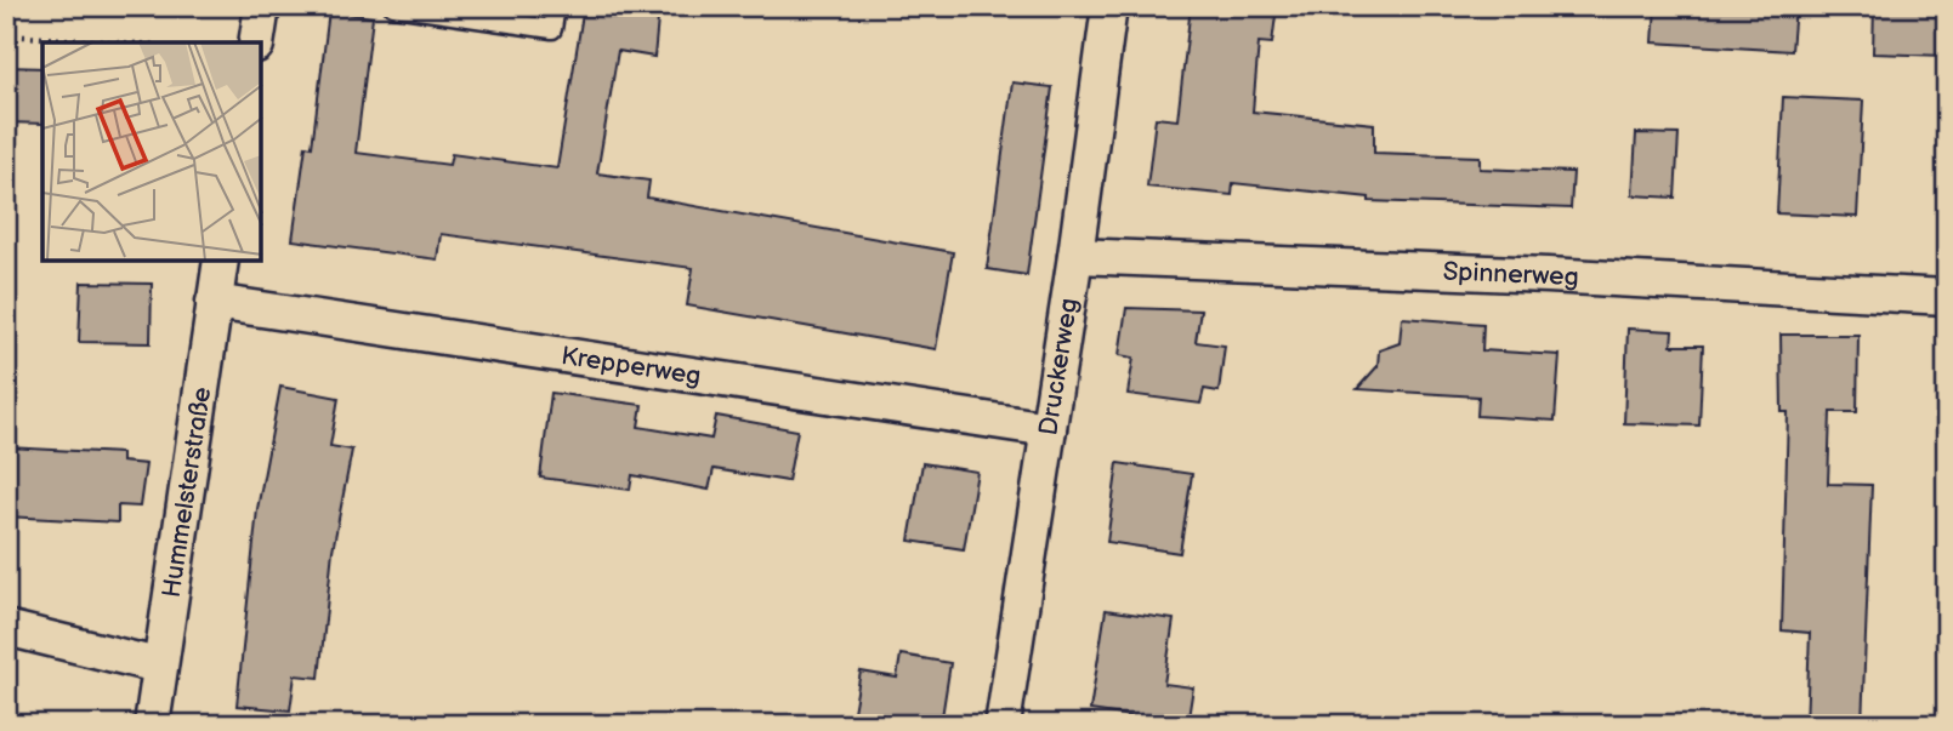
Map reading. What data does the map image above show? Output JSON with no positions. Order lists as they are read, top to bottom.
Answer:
{
  "streets": {
    "street": [
      "Spinnerweg",
      "Krepperweg",
      "Druckerweg",
      "Hummelsterstraße"
    ]
  },
  "crossings": [
    ["Spinnerweg", "Druckerweg"],
    ["Krepperweg", "Druckerweg"],
    ["Krepperweg", "Hummelsterstraße"]
  ]
}
